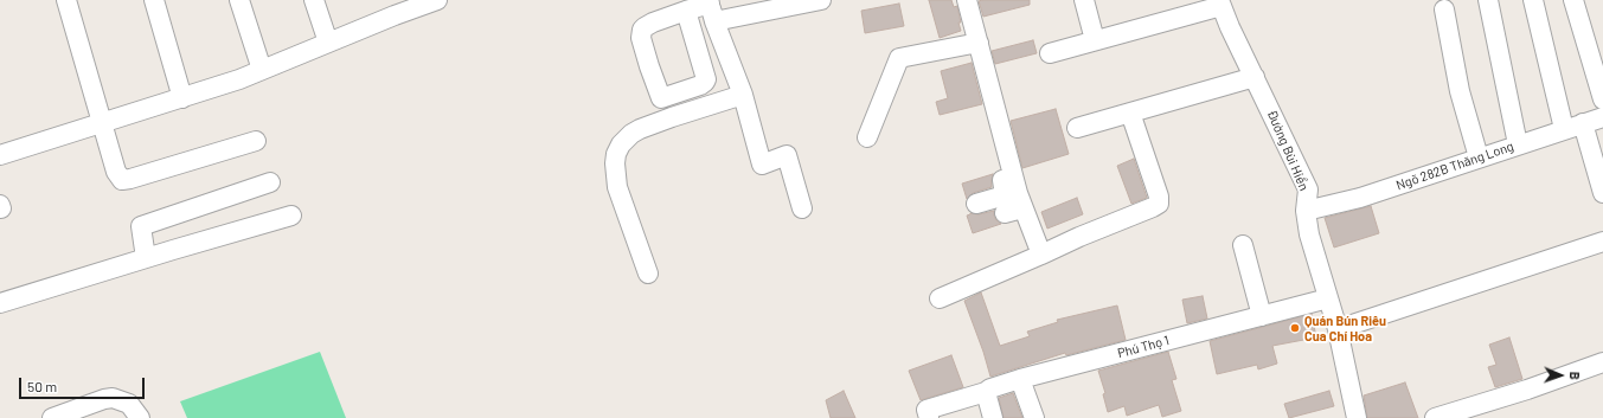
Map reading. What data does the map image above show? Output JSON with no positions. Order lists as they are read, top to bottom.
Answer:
{
  "streets": {
    "street": ["Đường Bùi Hiển", "Ngõ 282B Thăng Long", "Phú Thọ 1"]
  },
  "crossings": [
    ["Đường Bùi Hiển", "Ngõ 282B Thăng Long"],
    ["Đường Bùi Hiển", "Phú Thọ 1"]
  ],
  "places": ["Quán Bún Riêu Cua Chí Hoa"],
  "scale_bar": "50 m",
  "north": "right"
}
